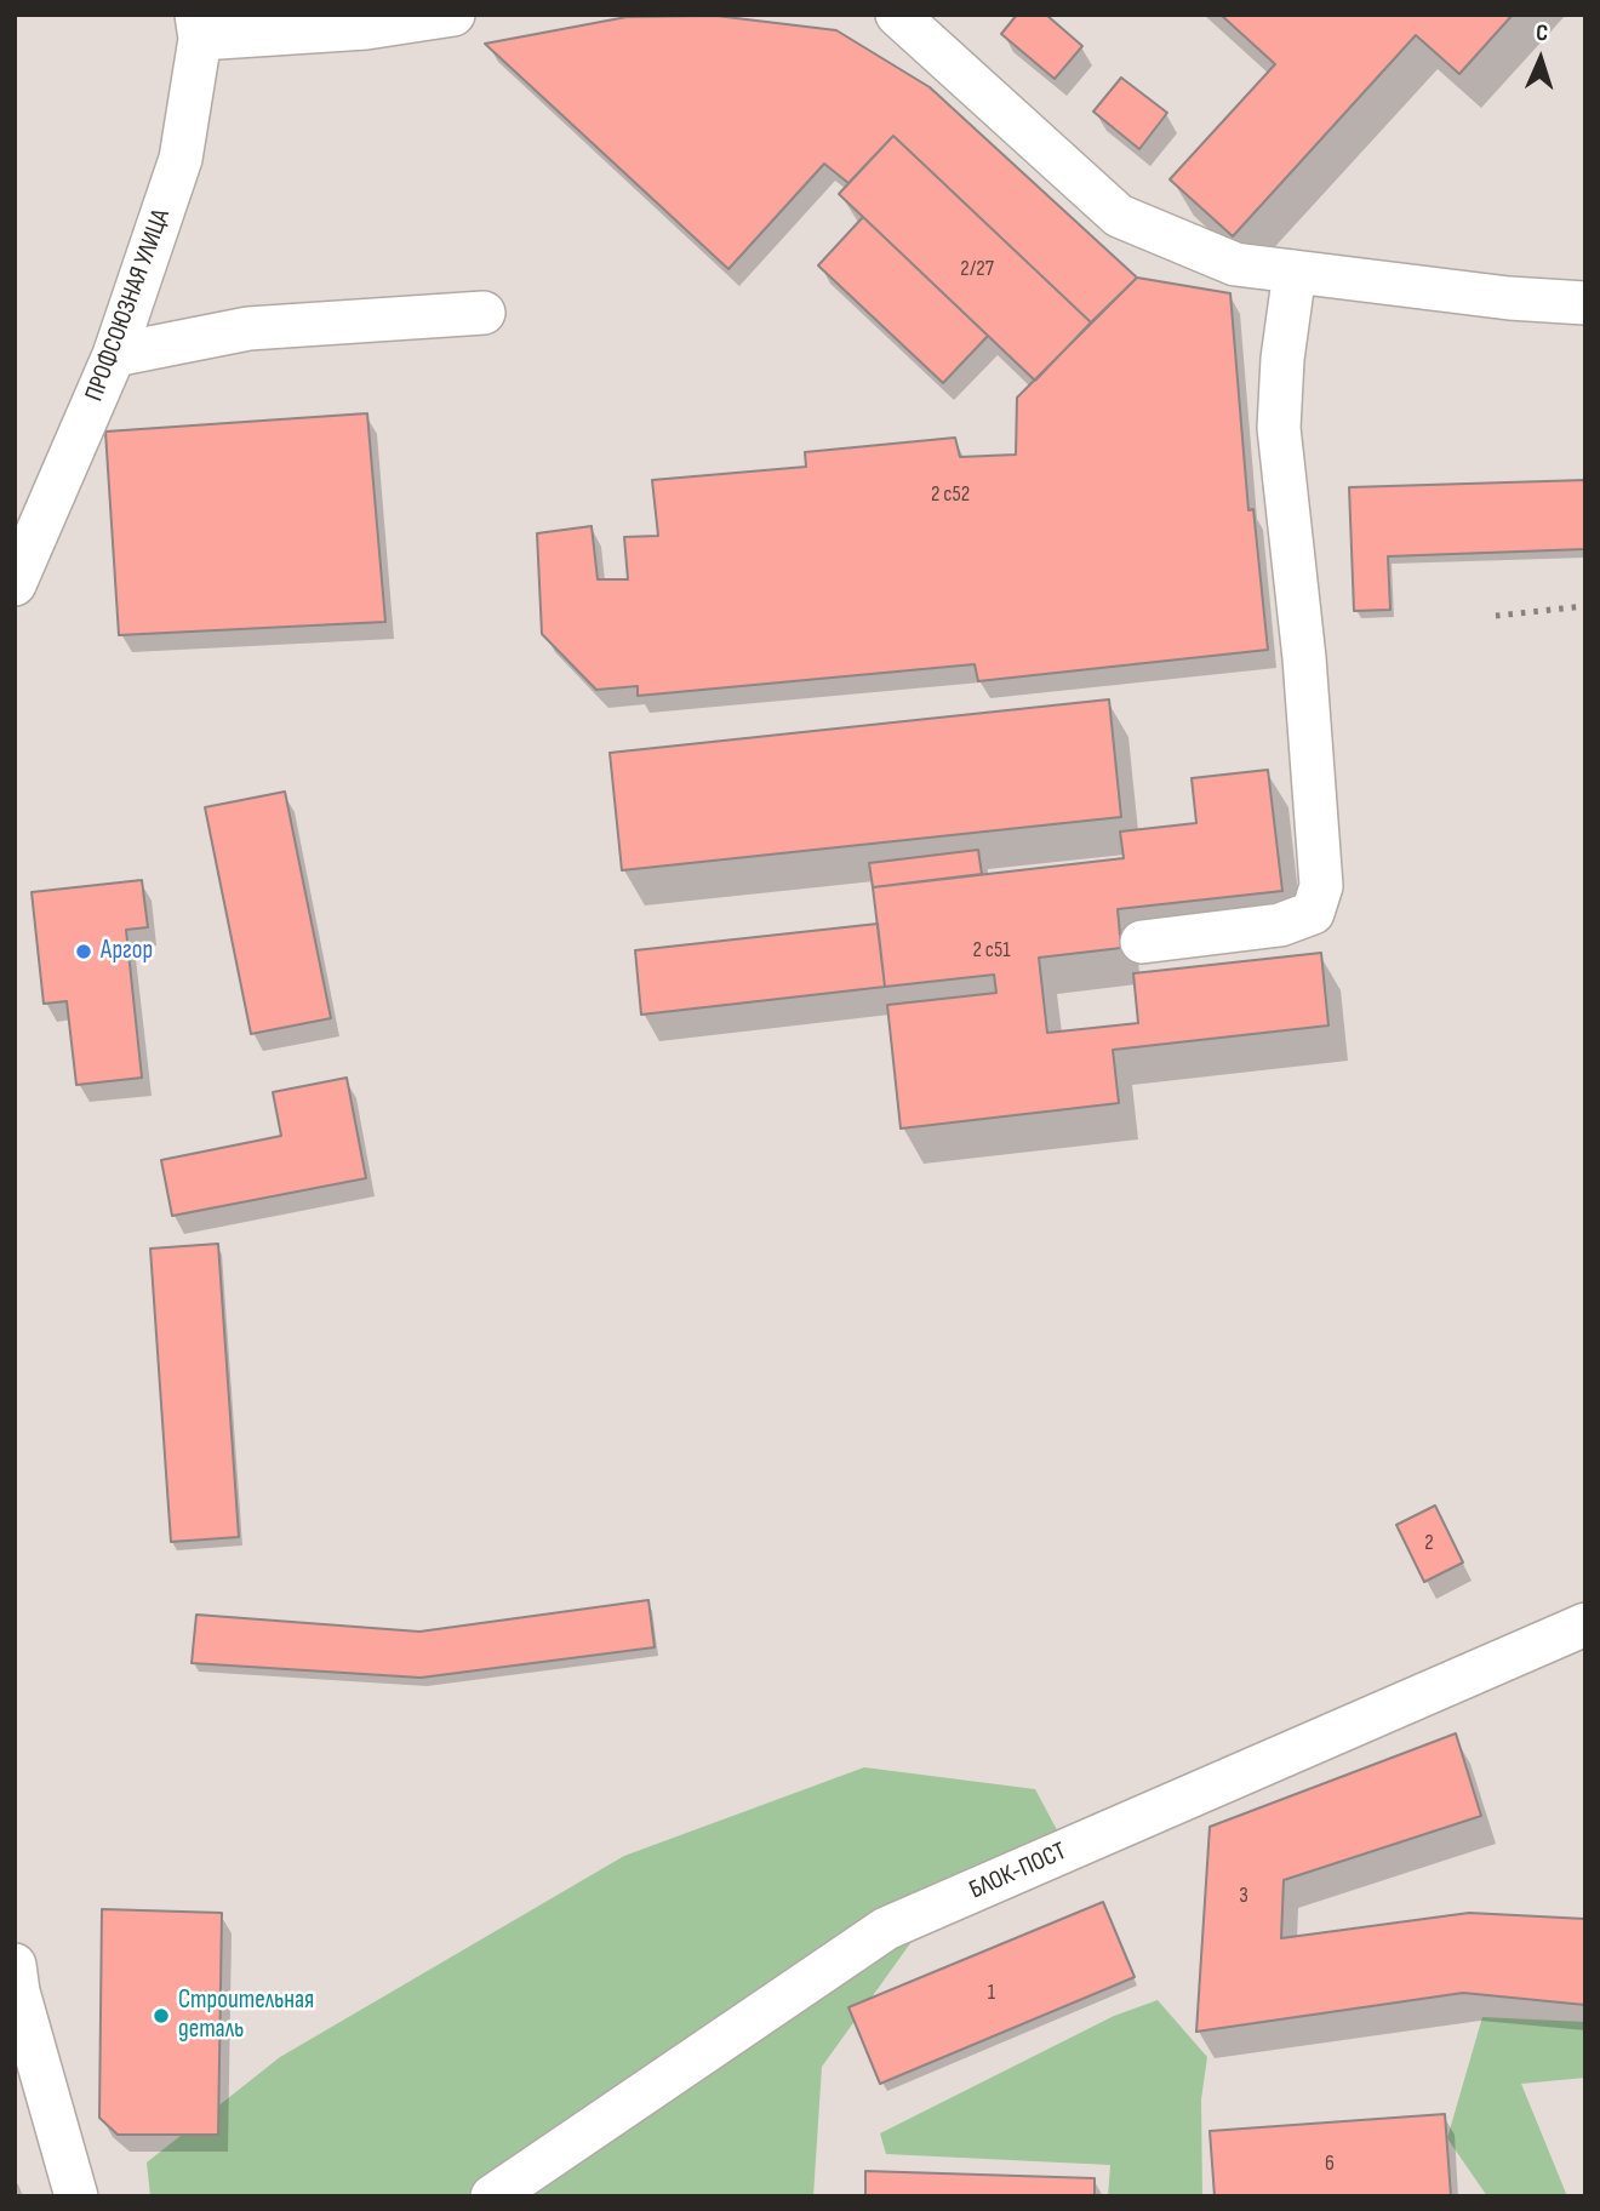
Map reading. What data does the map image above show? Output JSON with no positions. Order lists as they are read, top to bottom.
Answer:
{
  "streets": {
    "street": ["ПРОФСОЮЗНАЯ УЛИЦА", "БЛОК-ПОСТ"]
  },
  "places": ["Аргор", "Строительная деталь"],
  "house_numbers": [
    "2/27",
    "2 с52",
    "2 с51",
    "2",
    "3",
    "1",
    "6"
  ],
  "north": "top"
}
